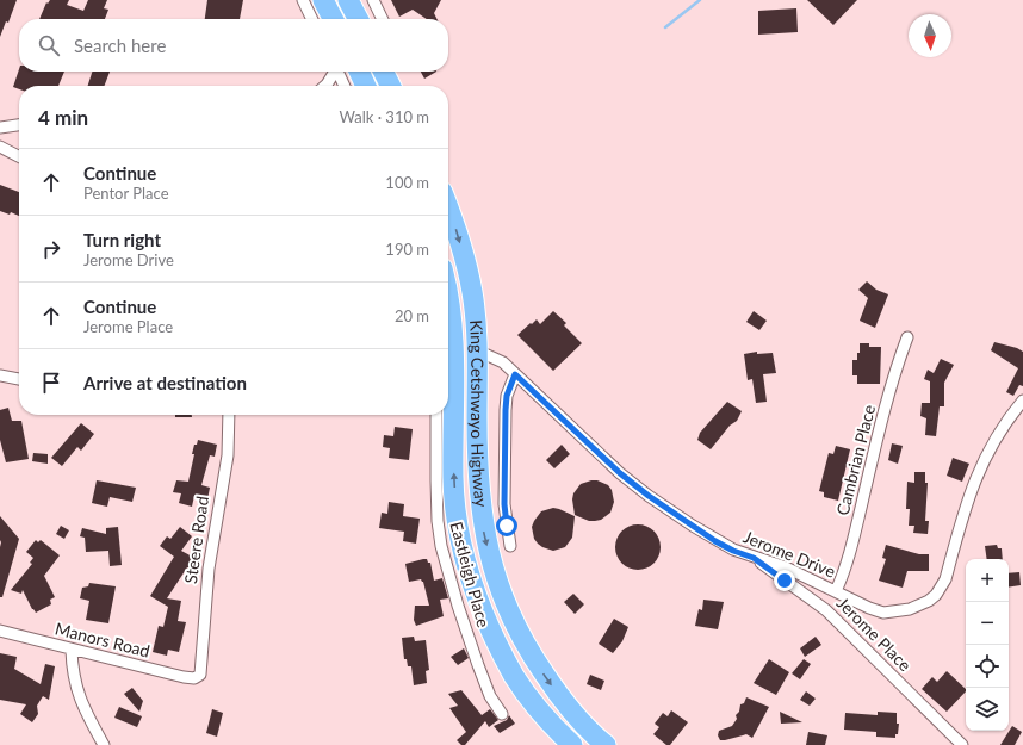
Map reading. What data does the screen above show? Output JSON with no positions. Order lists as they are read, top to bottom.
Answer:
{
  "streets": {
    "highway": ["King Cetshwayo Highway"],
    "street": [
      "Cambrian Place",
      "Steere Road",
      "Jerome Drive",
      "Eastleigh Place",
      "Jerome Place",
      "Manors Road"
    ]
  },
  "crossings": [
    ["King Cetshwayo Highway", "Jerome Drive"],
    ["Cambrian Place", "Jerome Drive"],
    ["Steere Road", "Manors Road"],
    ["Jerome Drive", "Jerome Place"]
  ],
  "north": "bottom",
  "page": {
    "search": "Search here",
    "heading": ["4 min", "Walk · 310 m"],
    "list": [
      ["Continue", "Pentor Place", "100 m"],
      ["Turn right", "Jerome Drive", "190 m"],
      ["Continue", "Jerome Place", "20 m"],
      "Arrive at destination"
    ],
    "map_buttons": ["+", "−"]
  }
}
